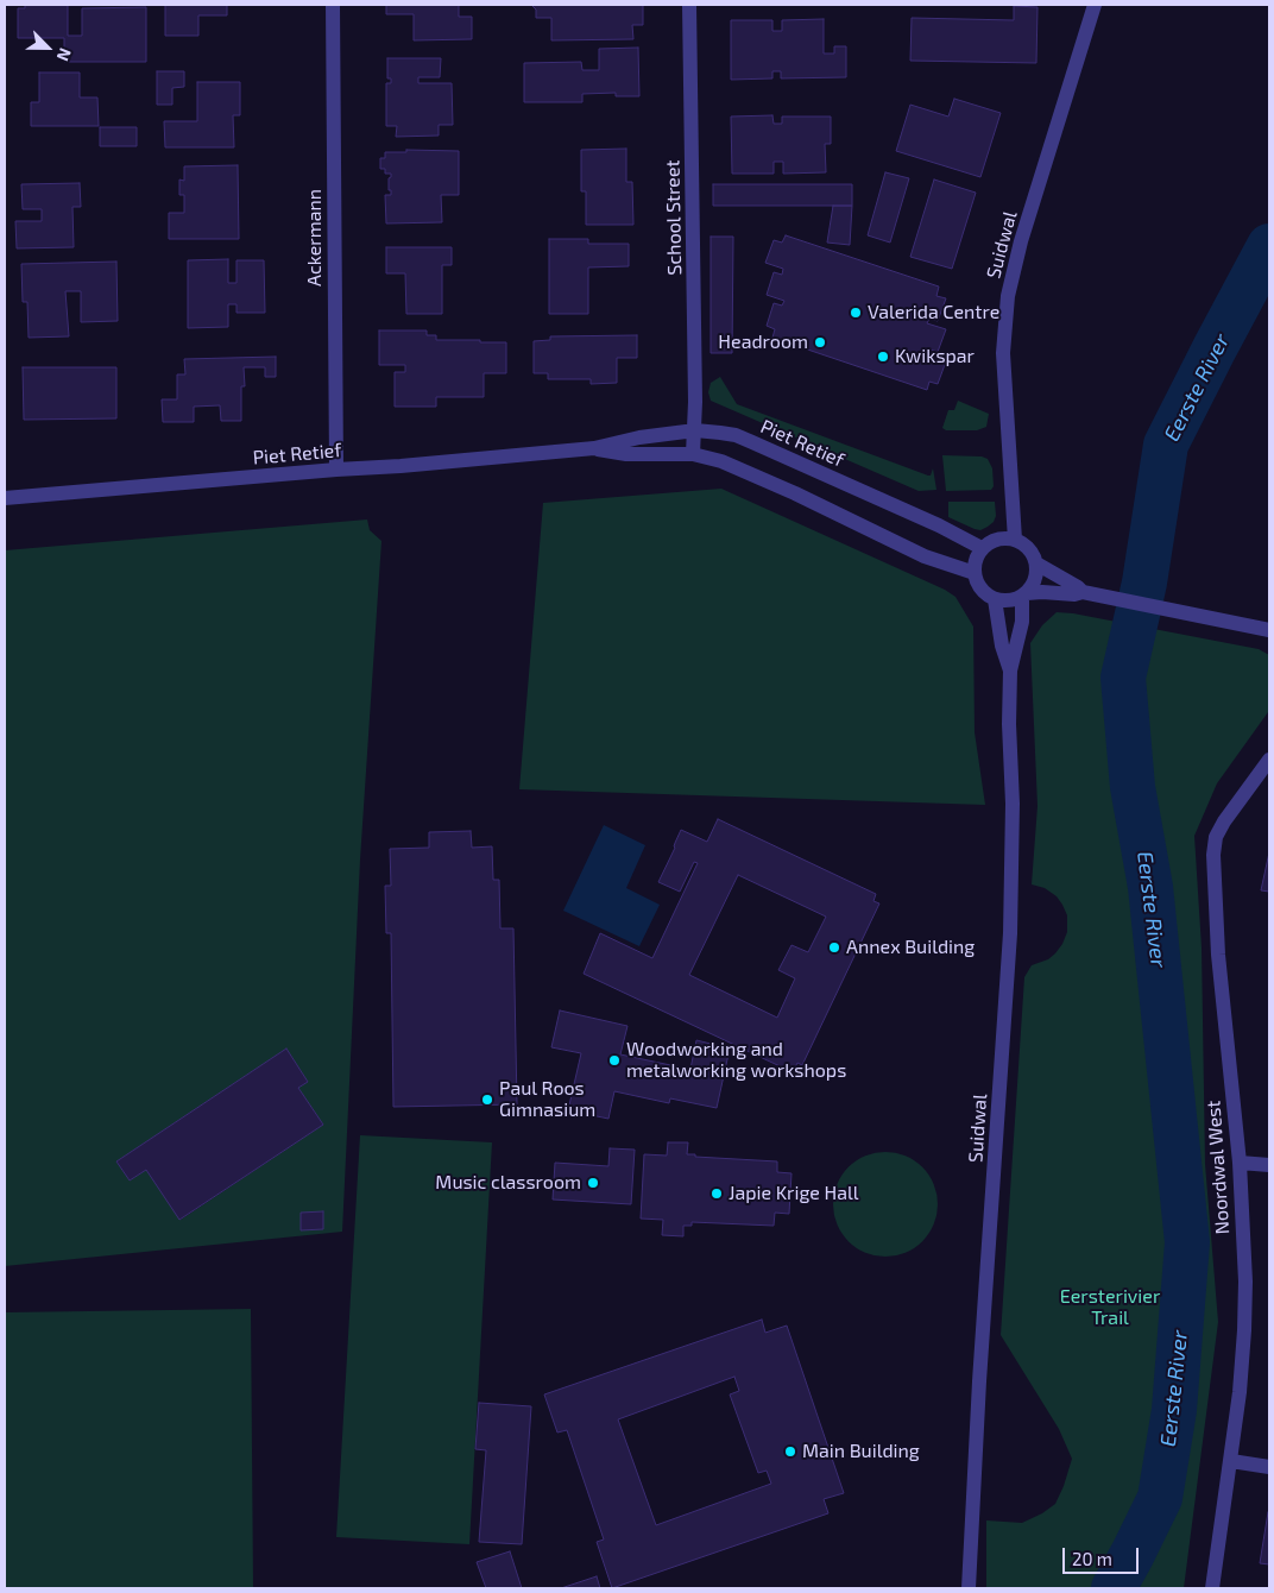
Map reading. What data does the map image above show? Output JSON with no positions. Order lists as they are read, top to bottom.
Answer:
{
  "streets": {
    "street": [
      "School Street",
      "Ackermann",
      "Suidwal",
      "Piet Retief",
      "Noordwal West"
    ]
  },
  "crossings": [
    ["School Street", "Piet Retief"],
    ["Ackermann", "Piet Retief"],
    ["Suidwal", "Piet Retief"]
  ],
  "water": ["Eerste River"],
  "parks": ["Eersterivier Trail"],
  "places": [
    "Valerida Centre",
    "Headroom",
    "Kwikspar",
    "Annex Building",
    "Woodworking and metalworking workshops",
    "Paul Roos Gimnasium",
    "Music classroom",
    "Japie Krige Hall",
    "Main Building"
  ],
  "scale_bar": "20 m",
  "north": "bottom right"
}
